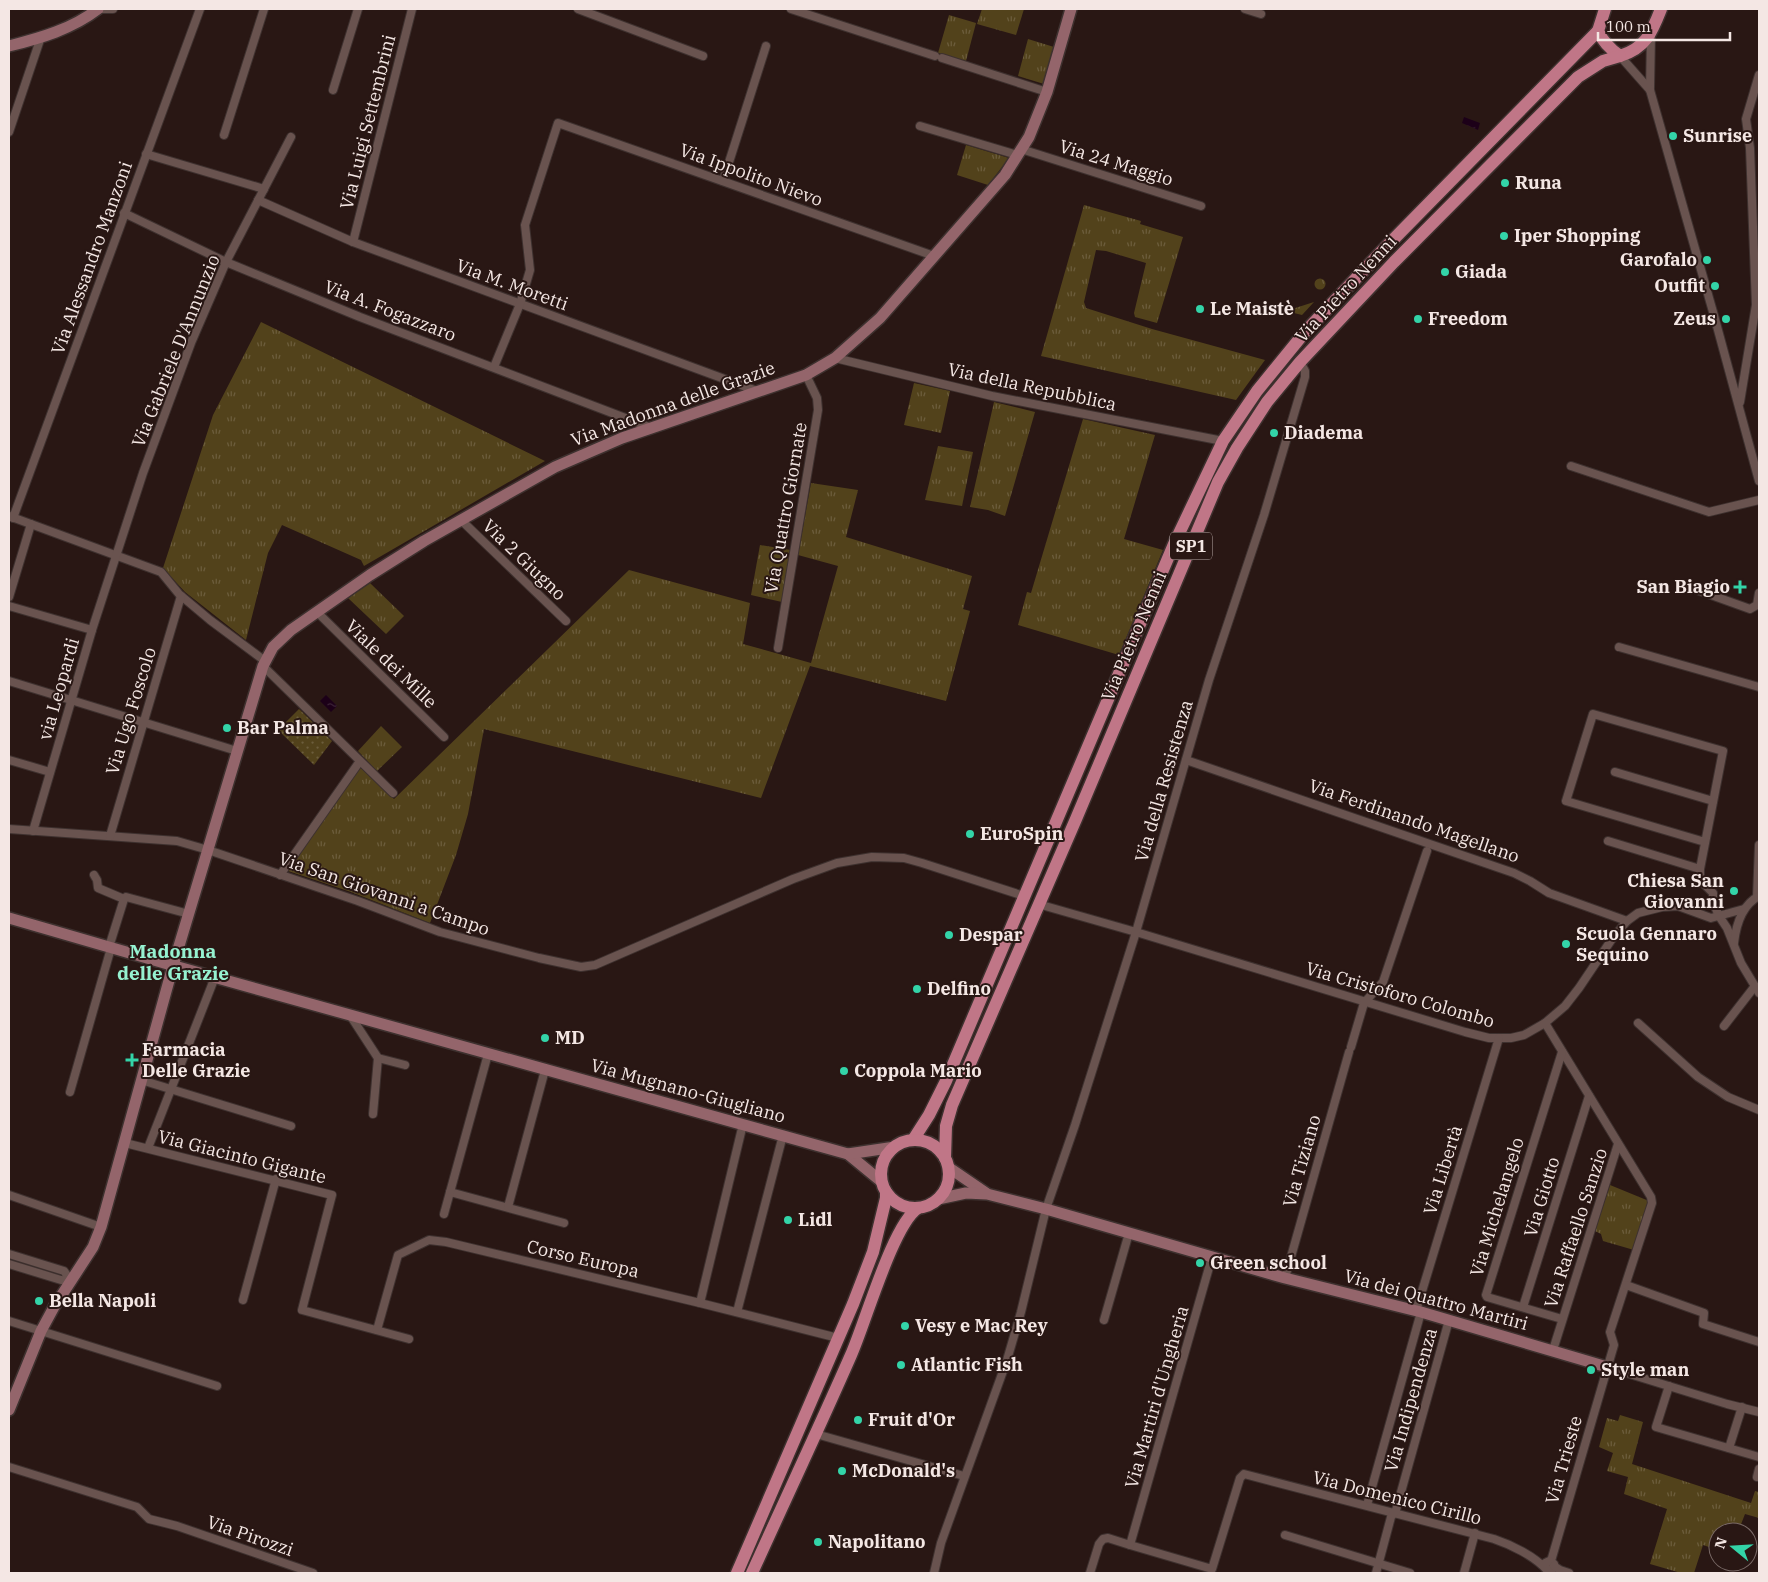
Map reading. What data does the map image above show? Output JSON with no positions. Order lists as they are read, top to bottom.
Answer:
{
  "streets": {
    "main road": ["Via Pietro Nenni", "SP1"],
    "street": [
      "Via Luigi Settembrini",
      "Via 24 Maggio",
      "Via Ippolito Nievo",
      "Via Alessandro Manzoni",
      "Via M. Moretti",
      "Via A. Fogazzaro",
      "Via Gabriele D'Annunzio",
      "Via della Repubblica",
      "Via Madonna delle Grazie",
      "Via Quattro Giornate",
      "Via 2 Giugno",
      "Viale dei Mille",
      "via Leopardi",
      "Via Ugo Foscolo",
      "Via della Resistenza",
      "Via Ferdinando Magellano",
      "Via San Giovanni a Campo",
      "Via Cristoforo Colombo",
      "Via Mugnano-Giugliano",
      "Via Giacinto Gigante",
      "Via Tiziano",
      "Via Libertà",
      "Via Giotto",
      "Via Michelangelo",
      "Via Raffaello Sanzio",
      "Corso Europa",
      "Via dei Quattro Martiri",
      "Via Martiri d'Ungheria",
      "Via Indipendenza",
      "Via Trieste",
      "Via Domenico Cirillo",
      "Via Pirozzi"
    ]
  },
  "crossings": [
    ["Via Luigi Settembrini", "Via M. Moretti"],
    ["Via 24 Maggio", "Via Madonna delle Grazie"],
    ["Via Ippolito Nievo", "Via M. Moretti"],
    ["Via Ippolito Nievo", "Via Madonna delle Grazie"],
    ["Via Alessandro Manzoni", "Via A. Fogazzaro"],
    ["Via M. Moretti", "Via Gabriele D'Annunzio"],
    ["Via M. Moretti", "Via Madonna delle Grazie"],
    ["Via Pietro Nenni", "Via della Repubblica"],
    ["Via Pietro Nenni", "Via della Resistenza"],
    ["Via Pietro Nenni", "Via San Giovanni a Campo"],
    ["Via Pietro Nenni", "Via Cristoforo Colombo"],
    ["Via Pietro Nenni", "Via Mugnano-Giugliano"],
    ["Via Pietro Nenni", "Via dei Quattro Martiri"],
    ["Via A. Fogazzaro", "Via Gabriele D'Annunzio"],
    ["Via A. Fogazzaro", "Via Madonna delle Grazie"],
    ["Via Gabriele D'Annunzio", "via Leopardi"],
    ["Via della Repubblica", "Via Madonna delle Grazie"],
    ["Via Madonna delle Grazie", "Via Quattro Giornate"],
    ["Via Madonna delle Grazie", "Via 2 Giugno"],
    ["Via Madonna delle Grazie", "Viale dei Mille"],
    ["Via Madonna delle Grazie", "Via San Giovanni a Campo"],
    ["Via Madonna delle Grazie", "Via Mugnano-Giugliano"],
    ["via Leopardi", "Via San Giovanni a Campo"],
    ["Via Ugo Foscolo", "Via San Giovanni a Campo"],
    ["Via della Resistenza", "Via Ferdinando Magellano"],
    ["Via della Resistenza", "Via Cristoforo Colombo"],
    ["Via della Resistenza", "Via dei Quattro Martiri"],
    ["Via Ferdinando Magellano", "Via Cristoforo Colombo"],
    ["Via Cristoforo Colombo", "Via Tiziano"],
    ["Via Cristoforo Colombo", "Via Libertà"],
    ["Via Cristoforo Colombo", "Via Trieste"],
    ["Via Mugnano-Giugliano", "Via dei Quattro Martiri"],
    ["Via Giacinto Gigante", "Corso Europa"],
    ["Via Tiziano", "Via dei Quattro Martiri"],
    ["Via Libertà", "Via dei Quattro Martiri"],
    ["Via Giotto", "Via Michelangelo"],
    ["Via Giotto", "Via Trieste"],
    ["Via Michelangelo", "Via Raffaello Sanzio"],
    ["Via Michelangelo", "Via Trieste"],
    ["Via Raffaello Sanzio", "Via dei Quattro Martiri"],
    ["Via Raffaello Sanzio", "Via Trieste"],
    ["Via dei Quattro Martiri", "Via Martiri d'Ungheria"],
    ["Via dei Quattro Martiri", "Via Indipendenza"],
    ["Via dei Quattro Martiri", "Via Trieste"],
    ["Via Indipendenza", "Via Domenico Cirillo"],
    ["Via Trieste", "Via Domenico Cirillo"]
  ],
  "districts": ["Madonna delle Grazie"],
  "places": {
    "other": [
      "Sunrise",
      "Runa",
      "Iper Shopping",
      "Garofalo",
      "Giada",
      "Outfit",
      "Le Maistè",
      "Freedom",
      "Zeus",
      "Diadema",
      "Bar Palma",
      "EuroSpin",
      "Chiesa San Giovanni",
      "Despar",
      "Scuola Gennaro Sequino",
      "Delfino",
      "MD",
      "Coppola Mario",
      "Lidl",
      "Green school",
      "Bella Napoli",
      "Vesy e Mac Rey",
      "Atlantic Fish",
      "Style man",
      "Fruit d'Or",
      "McDonald's",
      "Napolitano"
    ],
    "health": ["San Biagio", "Farmacia Delle Grazie"]
  },
  "scale_bar": "100 m",
  "north": "left"
}
